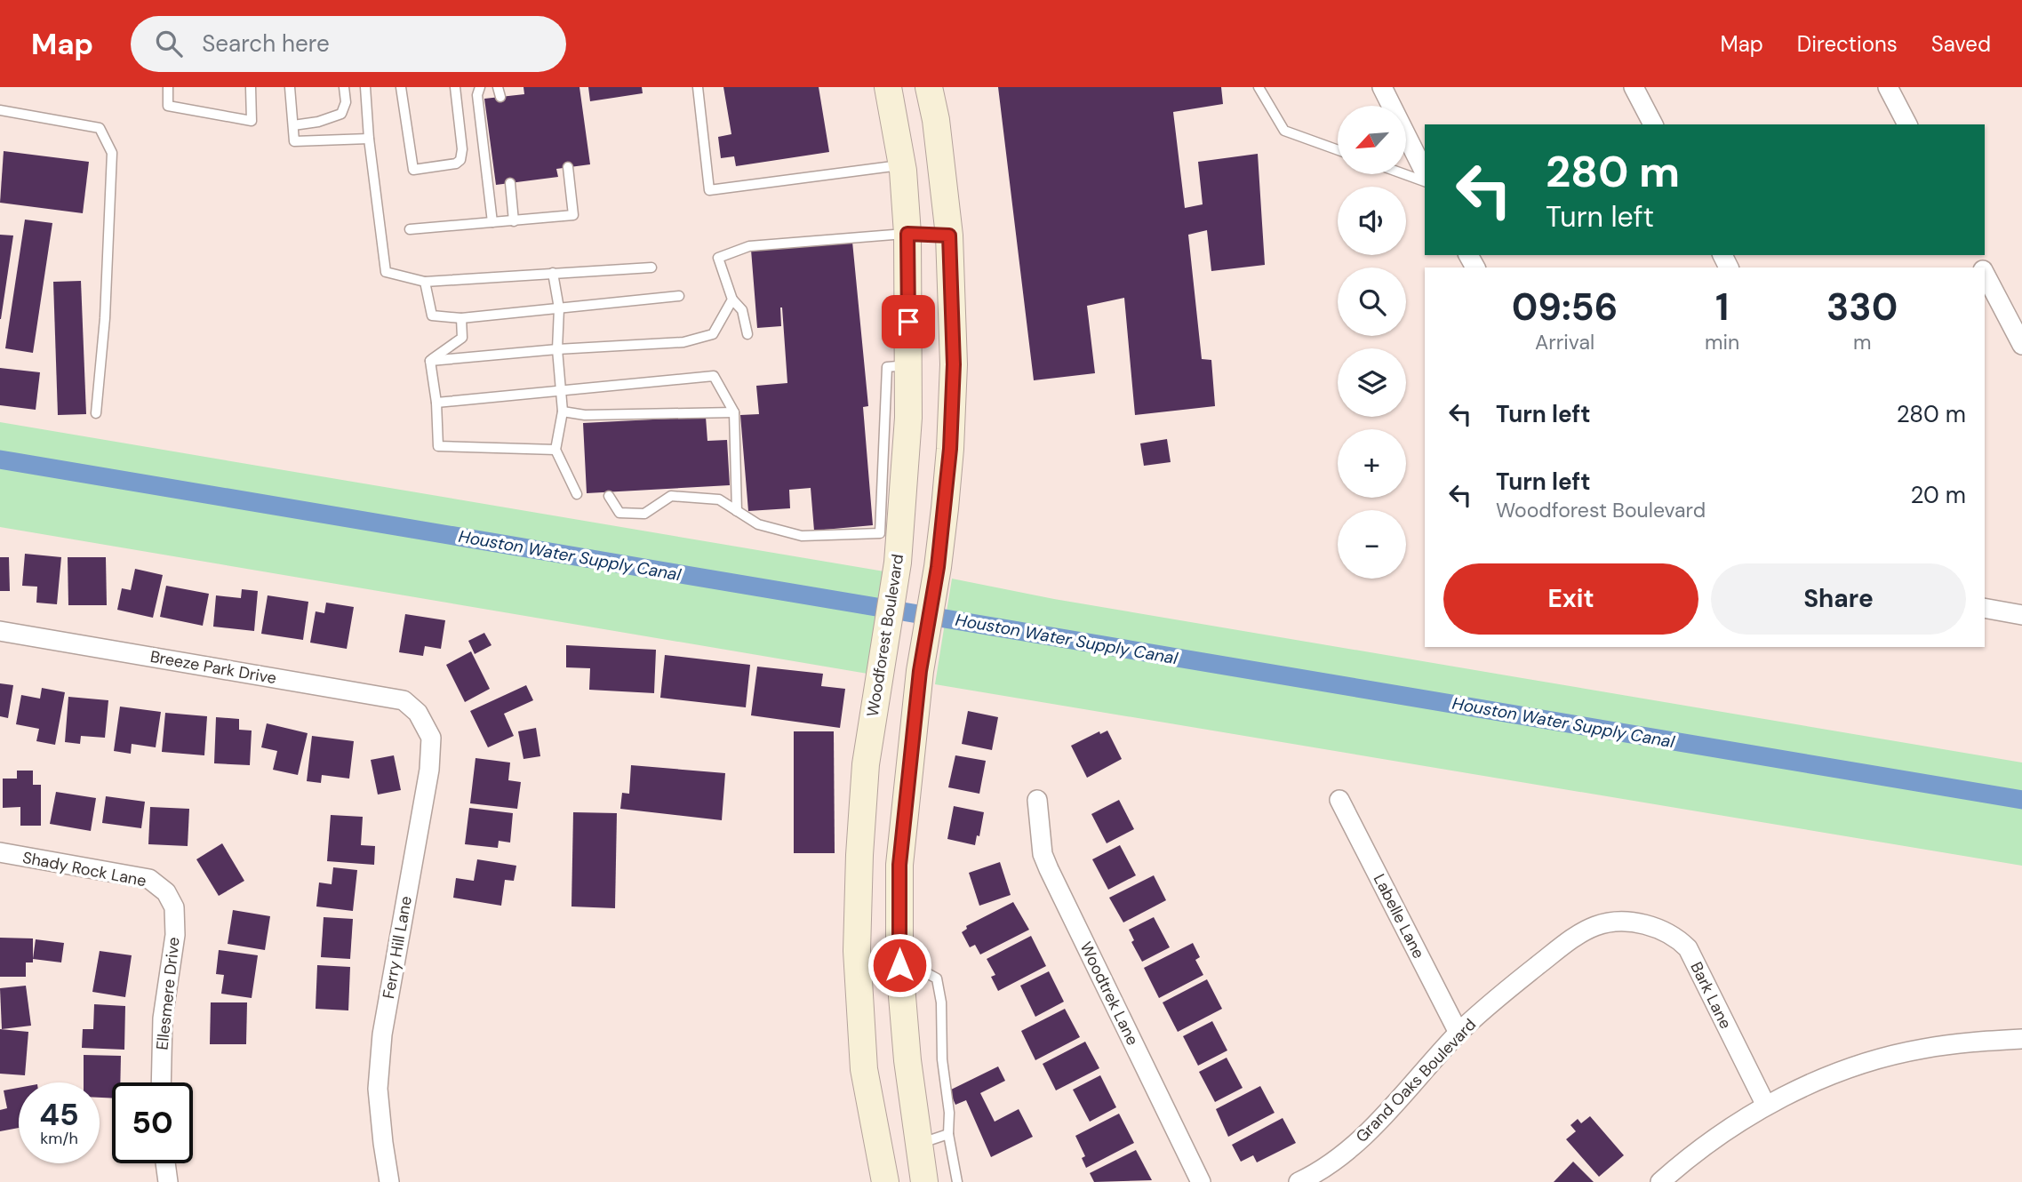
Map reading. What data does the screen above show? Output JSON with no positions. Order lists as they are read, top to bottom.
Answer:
{
  "streets": {
    "main road": ["Woodforest Boulevard"],
    "street": [
      "Breeze Park Drive",
      "Shady Rock Lane",
      "Labelle Lane",
      "Ferry Hill Lane",
      "Ellesmere Drive",
      "Woodtrek Lane",
      "Bark Lane",
      "Grand Oaks Boulevard"
    ]
  },
  "crossings": [
    ["Breeze Park Drive", "Ferry Hill Lane"],
    ["Shady Rock Lane", "Ellesmere Drive"],
    ["Labelle Lane", "Grand Oaks Boulevard"],
    ["Bark Lane", "Grand Oaks Boulevard"]
  ],
  "water": ["Houston Water Supply Canal"],
  "north": "bottom left",
  "page": {
    "header": "Map",
    "search": "Search here",
    "nav": ["Map", "Directions", "Saved"],
    "map_buttons": ["+", "−"],
    "turn": ["280 m", "Turn left"],
    "eta": [
      "09:56",
      "Arrival",
      "1",
      "min",
      "330",
      "m"
    ],
    "list": [
      {
        "name": "Turn left",
        "value": "280 m"
      },
      {
        "name": "Turn left",
        "note": "Woodforest Boulevard",
        "value": "20 m"
      }
    ],
    "buttons": ["Exit", "Share"],
    "speed": "45 km/h",
    "limit": "50"
  }
}
